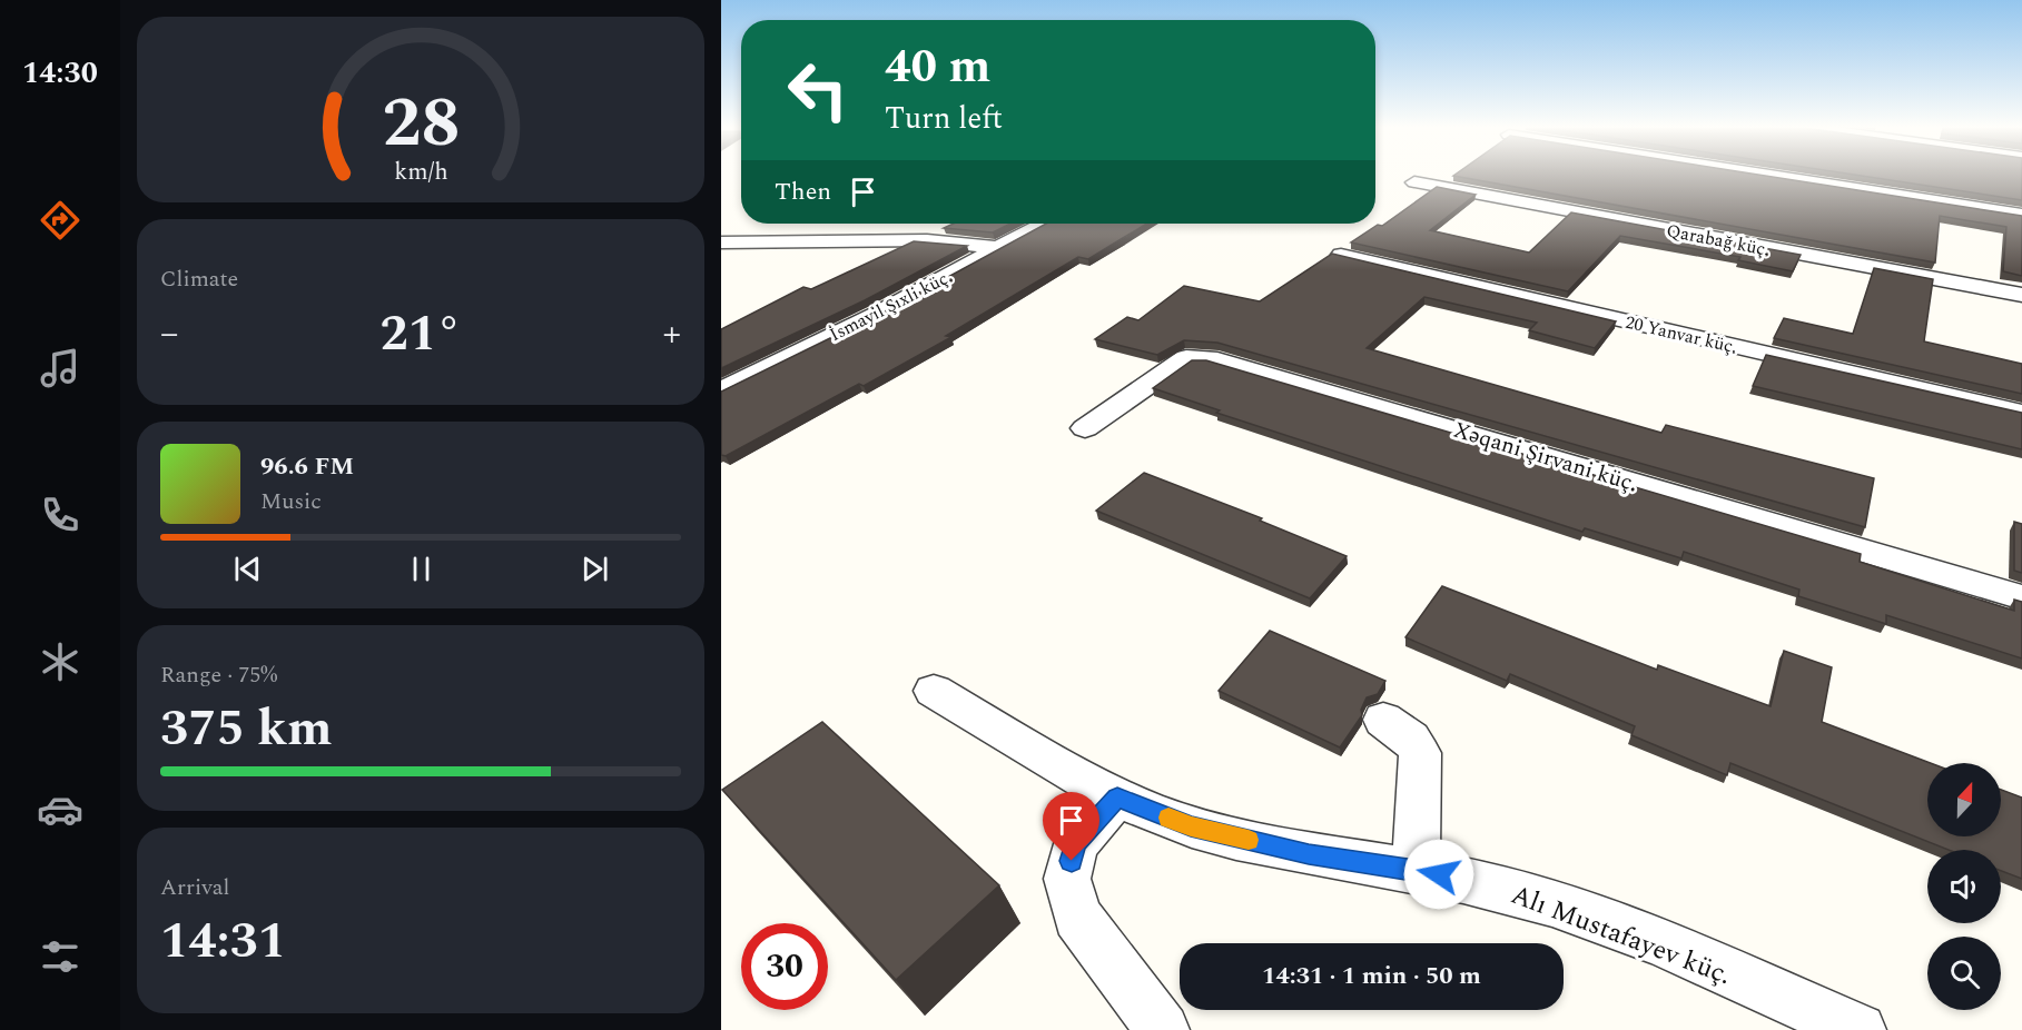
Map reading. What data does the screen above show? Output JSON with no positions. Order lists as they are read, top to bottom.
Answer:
{
  "streets": {
    "street": [
      "Qarabağ küç.",
      "İsmayil Şıxli küç.",
      "20 Yanvar küç.",
      "Xəqani Şirvani küç.",
      "Alı Mustafayev küç."
    ]
  },
  "north": "top",
  "page": {
    "tabs": "14:30",
    "turn": ["40 m", "Turn left"],
    "then": "Then",
    "tile": [
      "Climate",
      ["Range · 75%", "375 km"],
      ["Arrival", "14:31"]
    ],
    "heat": ["−", "21°", "+"],
    "song": ["96.6 FM", "Music"],
    "limit": "30",
    "trip": "14:31 · 1 min · 50 m",
    "gauge": ["28", "km/h"]
  }
}
